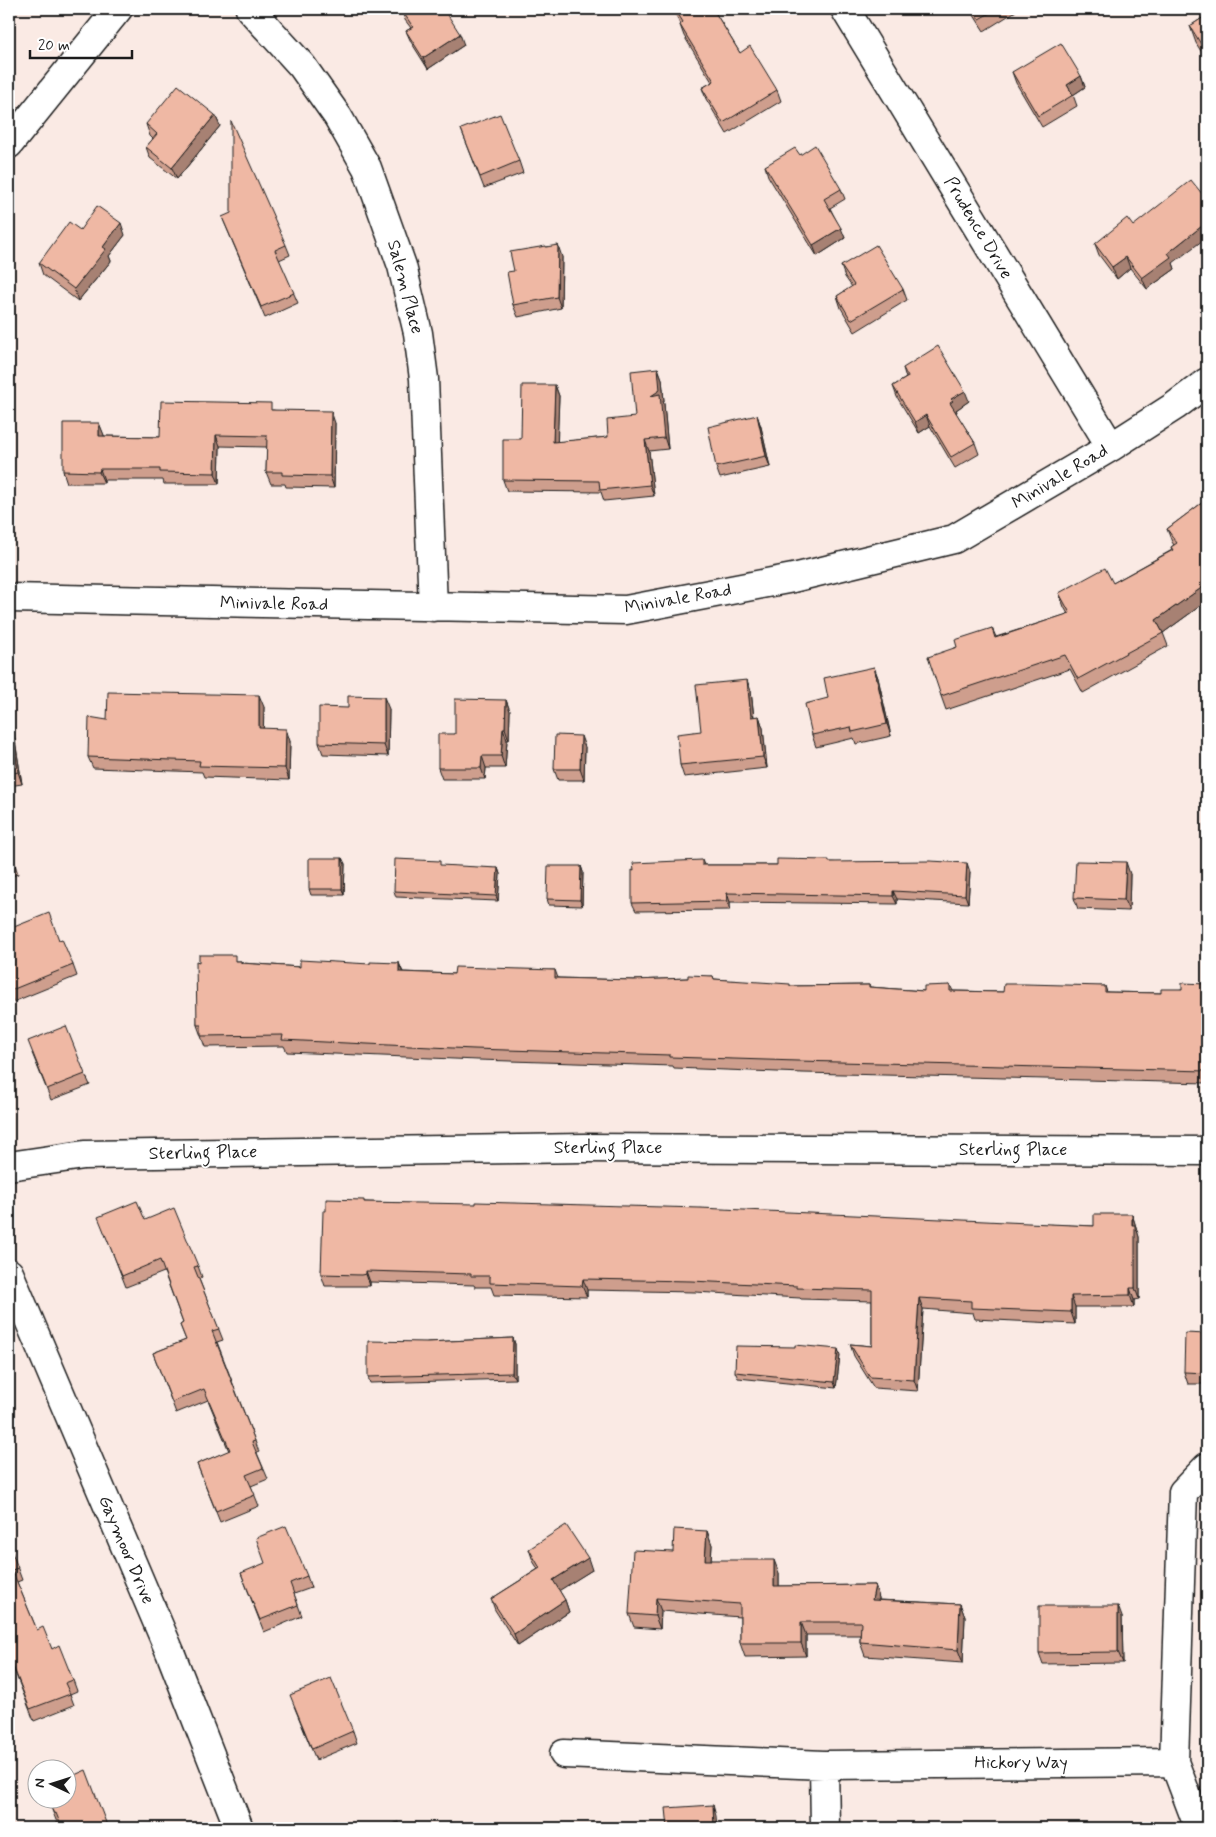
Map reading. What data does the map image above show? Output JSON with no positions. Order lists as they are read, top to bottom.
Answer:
{
  "streets": {
    "street": [
      "Prudence Drive",
      "Salem Place",
      "Minivale Road",
      "Sterling Place",
      "Gaymoor Drive",
      "Hickory Way"
    ]
  },
  "crossings": [
    ["Prudence Drive", "Minivale Road"],
    ["Salem Place", "Minivale Road"]
  ],
  "scale_bar": "20 m",
  "north": "left"
}
